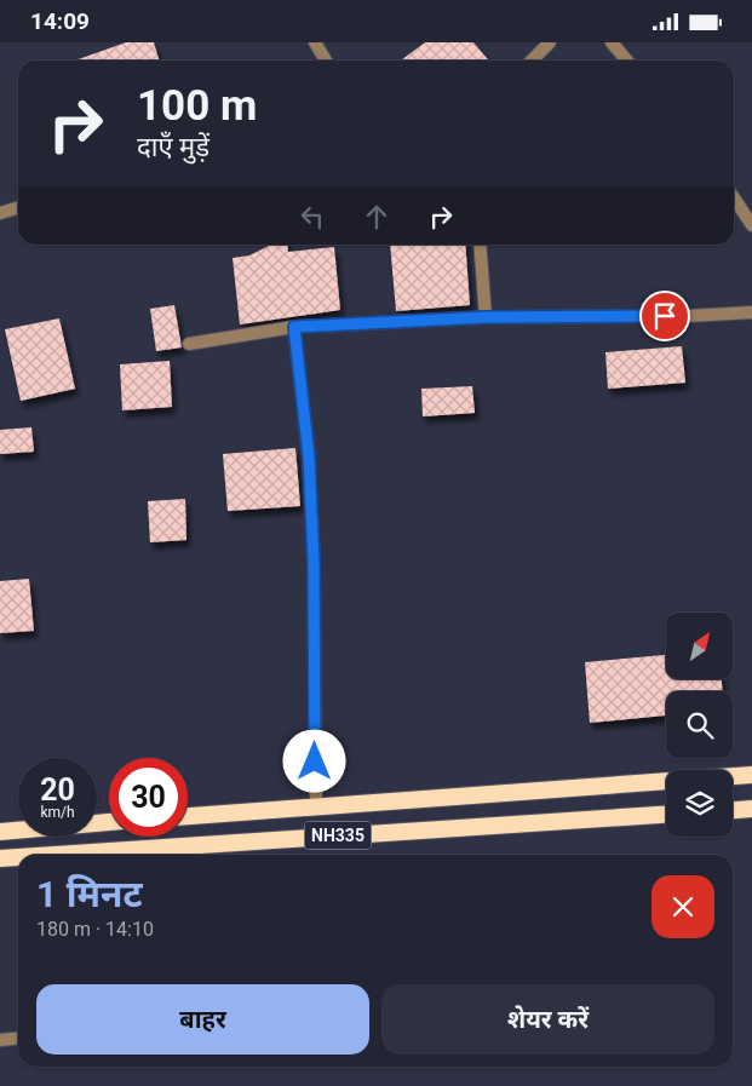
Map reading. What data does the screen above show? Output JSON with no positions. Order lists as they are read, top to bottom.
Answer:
{
  "streets": {
    "highway": ["NH335"]
  },
  "north": "top right",
  "page": {
    "status": "14:09",
    "turn": ["100 m", "दाएँ मुड़ें"],
    "speed": "20 km/h",
    "limit": "30",
    "heading": ["1 मिनट", "180 m · 14:10"],
    "buttons": ["बाहर", "शेयर करें"]
  }
}
